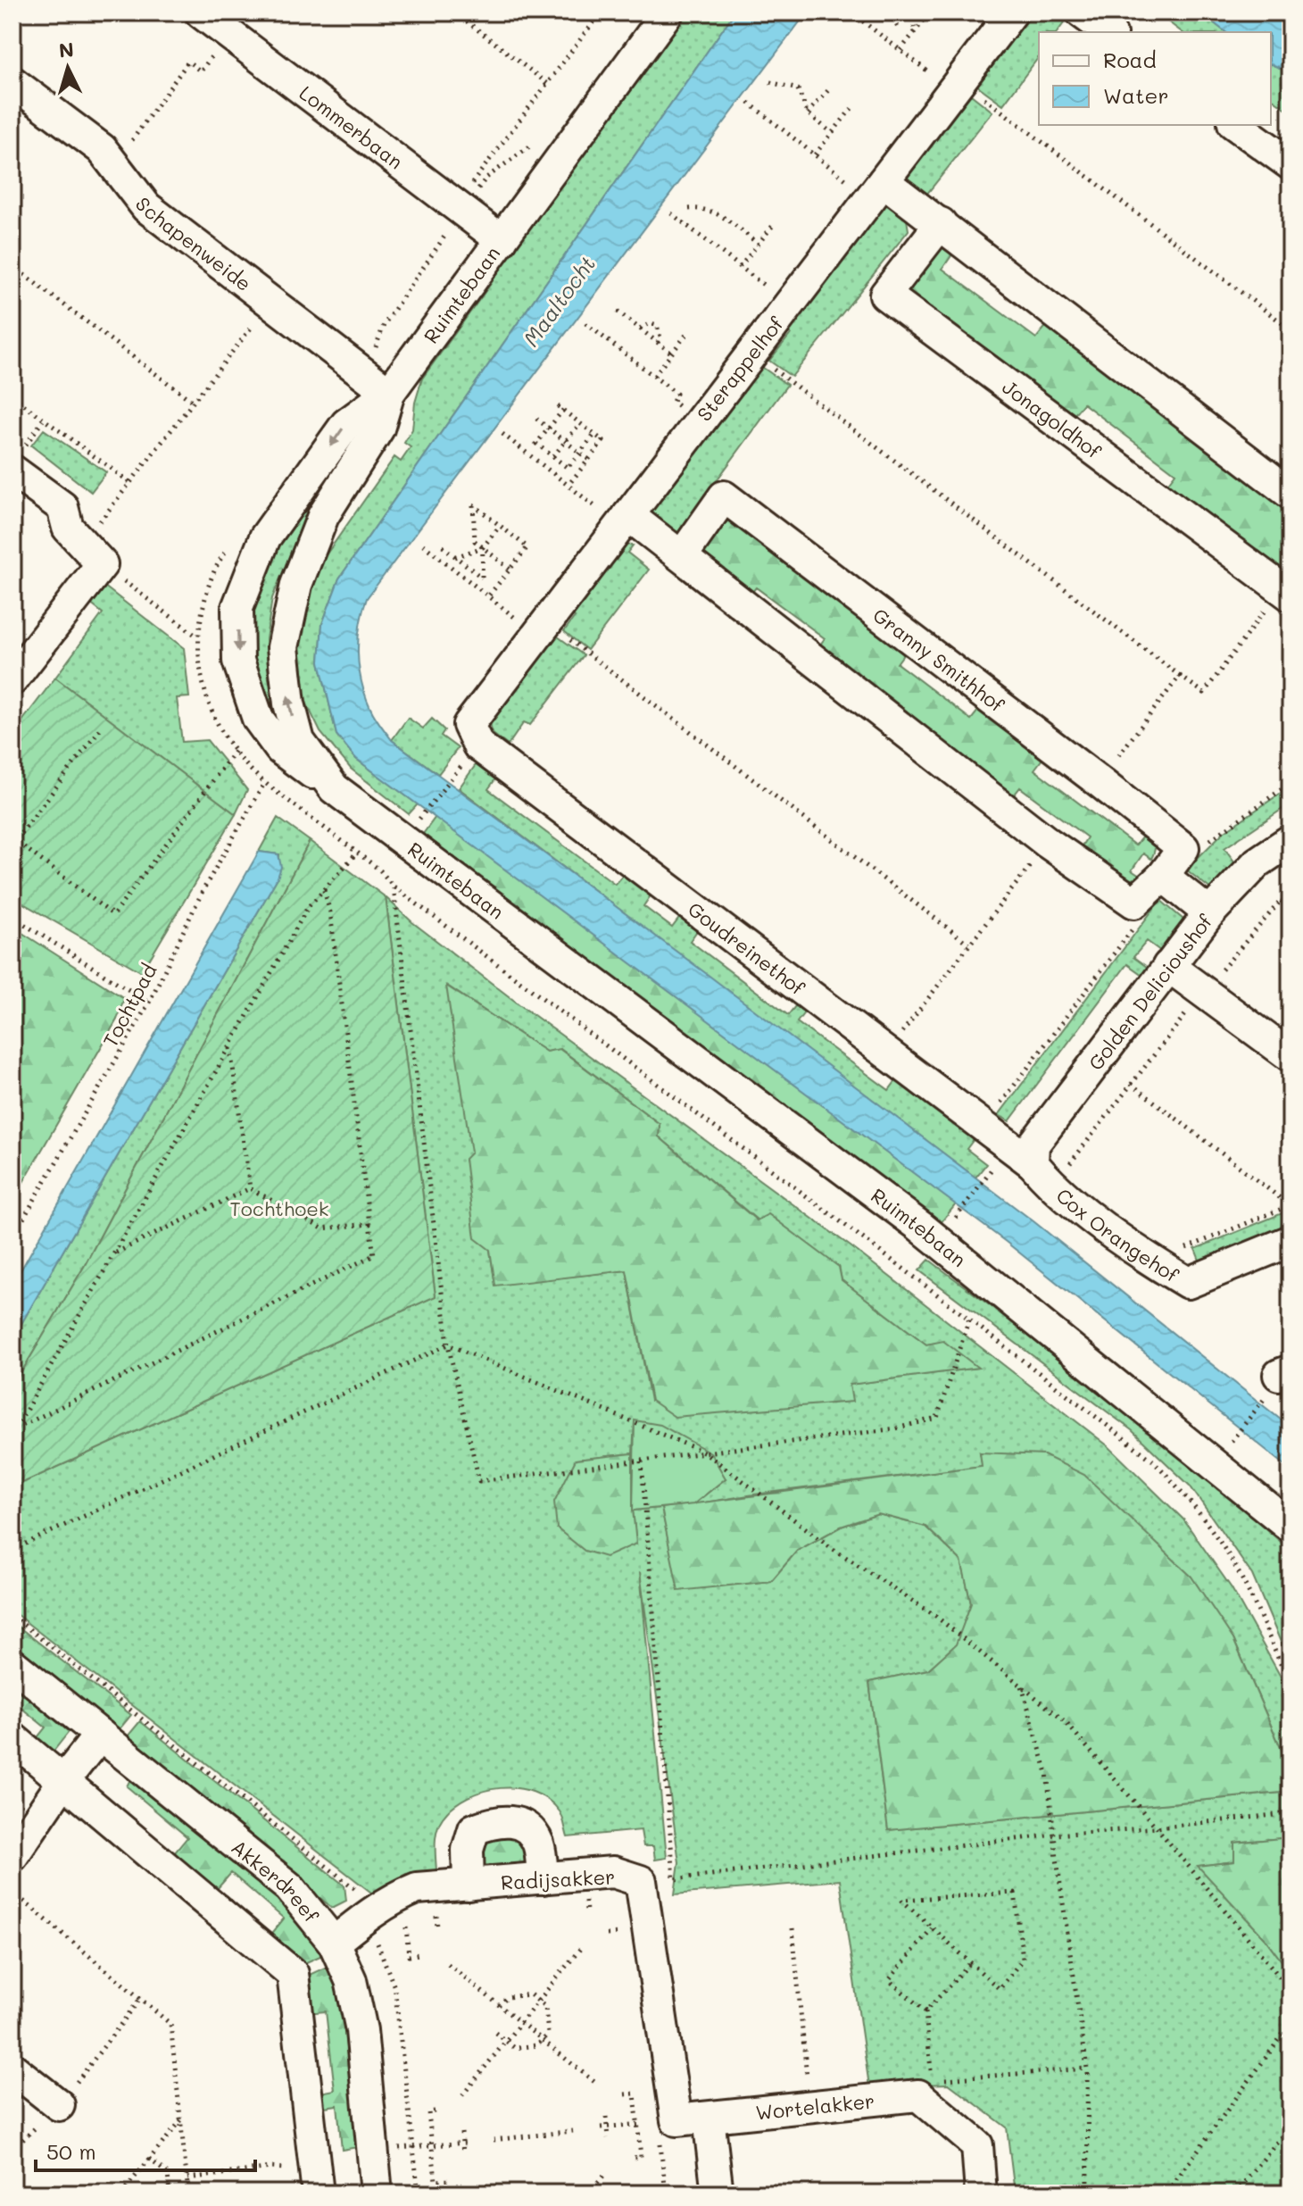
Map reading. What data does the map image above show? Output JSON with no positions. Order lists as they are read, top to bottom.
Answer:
{
  "streets": {
    "street": [
      "Lommerbaan",
      "Schapenweide",
      "Ruimtebaan",
      "Sterappelhof",
      "Jonagoldhof",
      "Granny Smithhof",
      "Goudreinethof",
      "Golden Delicioushof",
      "Cox Orangehof",
      "Radijsakker",
      "Akkerdreef",
      "Wortelakker"
    ],
    "path": ["Tochtpad"]
  },
  "crossings": [
    ["Lommerbaan", "Ruimtebaan"],
    ["Schapenweide", "Ruimtebaan"],
    ["Sterappelhof", "Goudreinethof"],
    ["Goudreinethof", "Golden Delicioushof"],
    ["Goudreinethof", "Cox Orangehof"],
    ["Golden Delicioushof", "Cox Orangehof"],
    ["Radijsakker", "Akkerdreef"],
    ["Radijsakker", "Wortelakker"]
  ],
  "water": ["Maaltocht"],
  "parks": ["Tochthoek"],
  "legend": ["Road", "Water"],
  "scale_bar": "50 m",
  "north": "top"
}
